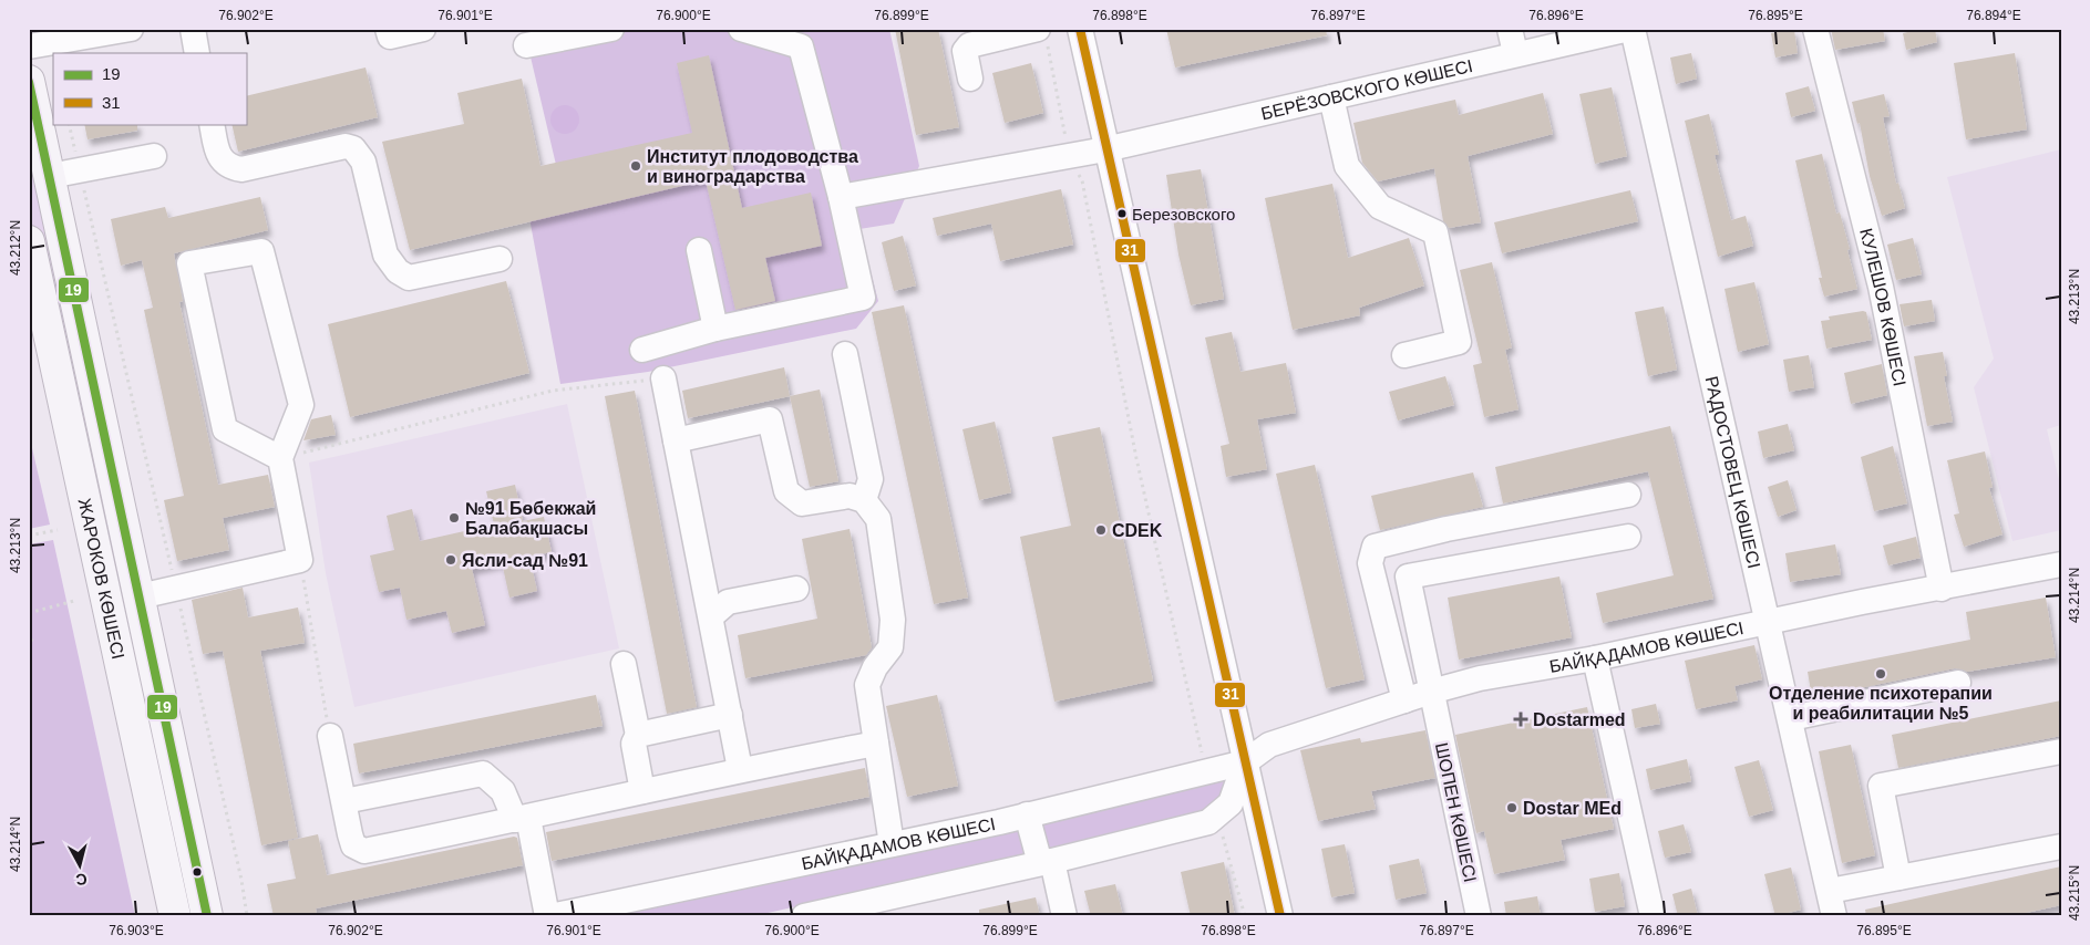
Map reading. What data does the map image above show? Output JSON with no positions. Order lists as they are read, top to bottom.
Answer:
{
  "streets": {
    "main road": ["ЖАРОКОВ КӨШЕСІ"],
    "street": [
      "БЕРЁЗОВСКОГО КӨШЕСІ",
      "КУЛЕШОВ КӨШЕСІ",
      "РАДОСТОВЕЦ КӨШЕСІ",
      "БАЙҚАДАМОВ КӨШЕСІ",
      "ШОПЕН КӨШЕСІ"
    ]
  },
  "crossings": [
    ["БЕРЁЗОВСКОГО КӨШЕСІ", "РАДОСТОВЕЦ КӨШЕСІ"],
    ["КУЛЕШОВ КӨШЕСІ", "БАЙҚАДАМОВ КӨШЕСІ"],
    ["РАДОСТОВЕЦ КӨШЕСІ", "БАЙҚАДАМОВ КӨШЕСІ"],
    ["БАЙҚАДАМОВ КӨШЕСІ", "ШОПЕН КӨШЕСІ"]
  ],
  "places": {
    "other": [
      "Институт плодоводства и виноградарства",
      "Березовского",
      "№91 Бөбекжай Балабақшасы",
      "CDEK",
      "Ясли-сад №91",
      "Отделение психотерапии и реабилитации №5",
      "Dostar MEd"
    ],
    "health": ["Dostarmed"]
  },
  "lines": ["transit line 31", "transit line 19"],
  "legend": ["19", "31"],
  "north": "bottom",
  "coordinates": [
    "76.902°E",
    "76.901°E",
    "76.900°E",
    "76.899°E",
    "76.898°E",
    "76.897°E",
    "76.896°E",
    "76.895°E",
    "76.894°E",
    "43.212°N",
    "43.213°N",
    "43.214°N",
    "43.215°N",
    "76.903°E"
  ]
}
